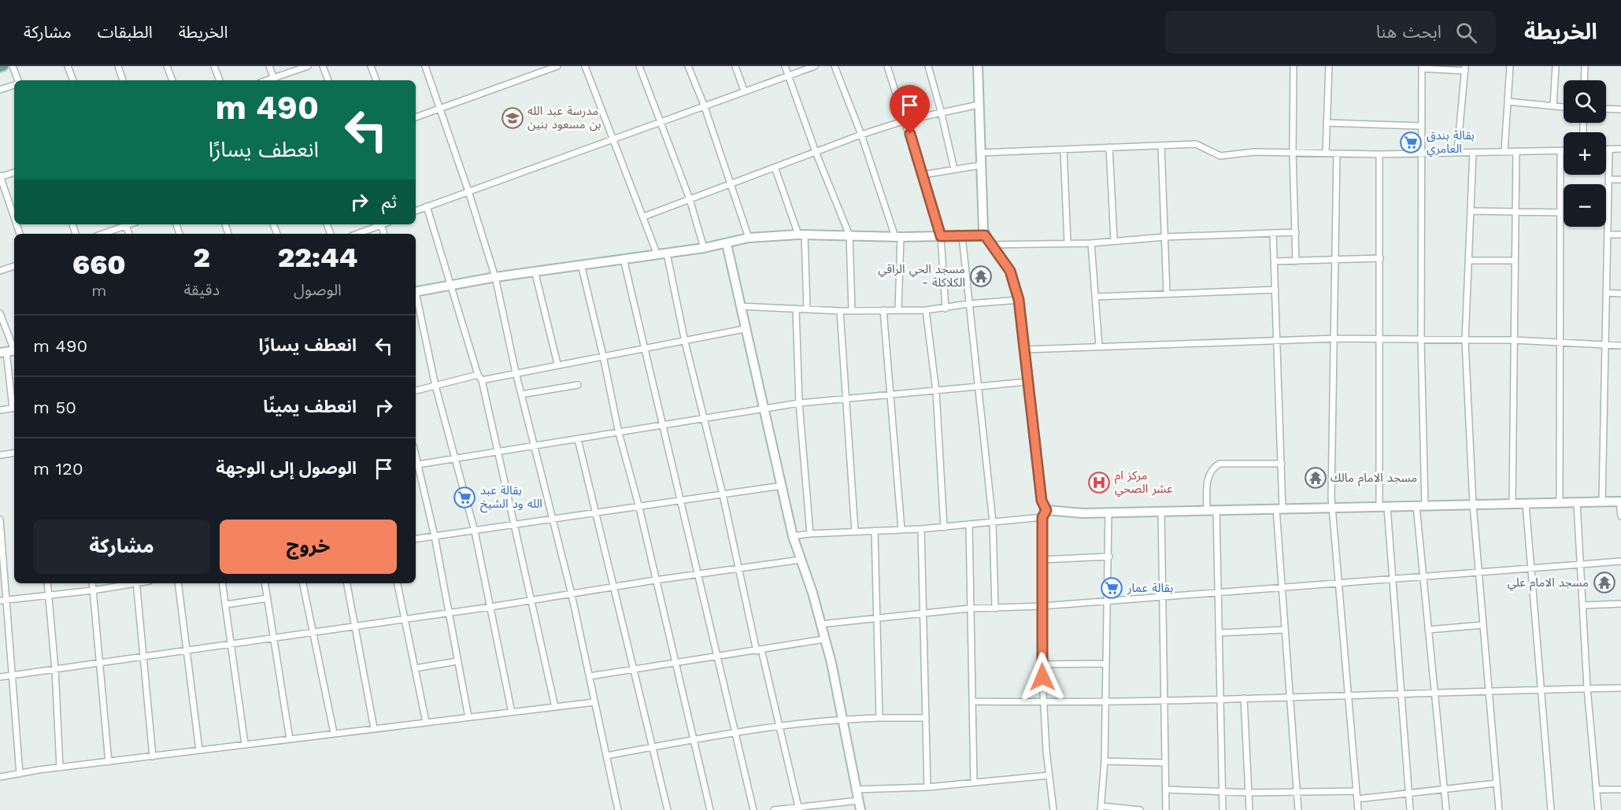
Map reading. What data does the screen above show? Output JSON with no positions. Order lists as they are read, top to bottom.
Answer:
{
  "places": {
    "school or university": ["مدرسة عبد الله بن مسعود بنين"],
    "supermarket": ["بقالة بندق العامري", "بقالة عبد الله ود الشيخ", "بقالة عمار"],
    "temple": ["مسجد الحي الراقي - الكلاكلة", "مسجد الامام مالك", "مسجد الامام علي"],
    "hospital": ["مركز ام عشر الصحي"]
  },
  "page": {
    "header": "الخريطة",
    "search": "ابحث هنا",
    "nav": ["الخريطة", "الطبقات", "مشاركة"],
    "map_buttons": ["+", "−"],
    "turn": ["490 m", "انعطف يسارًا"],
    "then": "ثم",
    "eta": [
      "22:44",
      "الوصول",
      "2",
      "دقيقة",
      "660",
      "m"
    ],
    "list": [
      {
        "name": "انعطف يسارًا",
        "value": "490 m"
      },
      {
        "name": "انعطف يمينًا",
        "value": "50 m"
      },
      {
        "name": "الوصول إلى الوجهة",
        "value": "120 m"
      }
    ],
    "buttons": ["خروج", "مشاركة"]
  }
}
